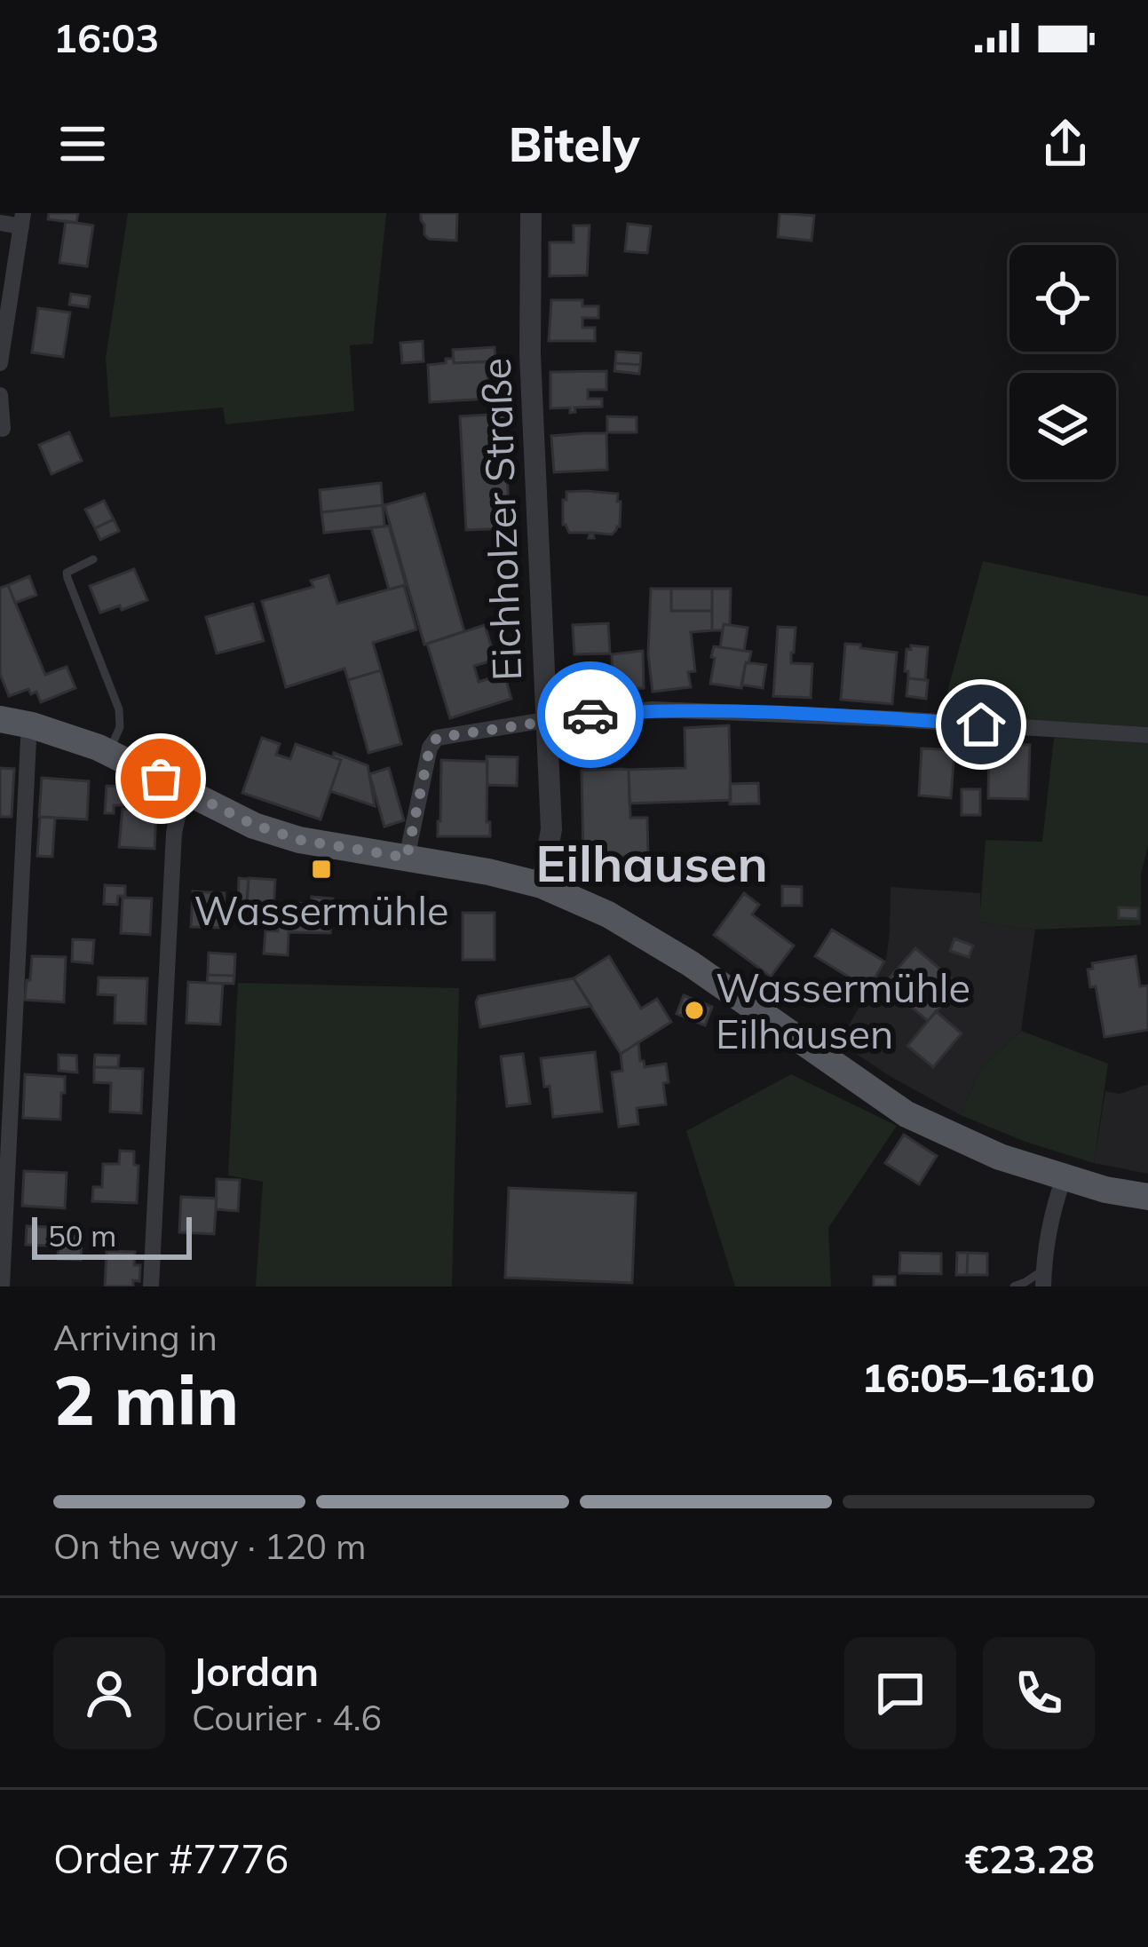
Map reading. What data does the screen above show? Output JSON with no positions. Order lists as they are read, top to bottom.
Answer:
{
  "streets": {
    "street": ["Eichholzer Straße"]
  },
  "districts": ["Eilhausen"],
  "places": {
    "transit": ["Wassermühle"],
    "other": ["Wassermühle Eilhausen"]
  },
  "scale_bar": "50 m",
  "page": {
    "status": "16:03",
    "header": "Bitely",
    "scale": "50 m",
    "heading": ["2 min", "Arriving in", "16:05–16:10"],
    "panel": [
      "Jordan",
      "Courier · 4.6",
      "Order #7776",
      "€23.28"
    ],
    "bar": "On the way · 120 m"
  }
}
